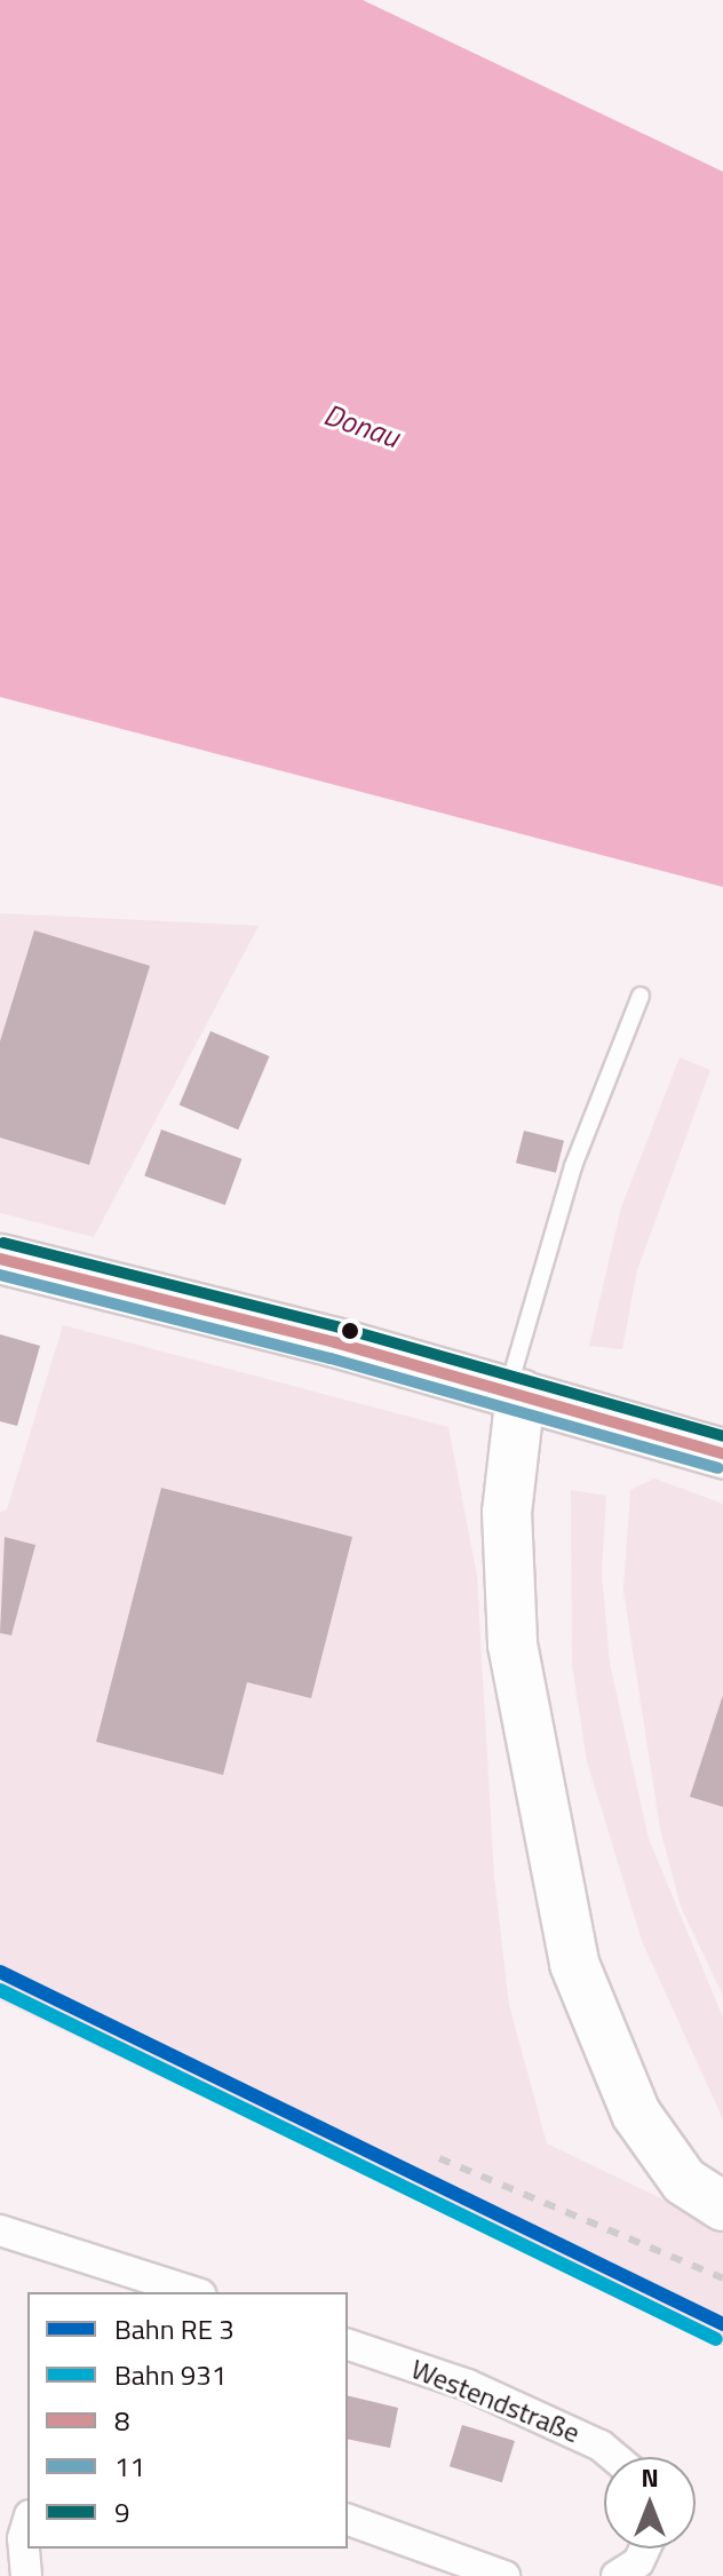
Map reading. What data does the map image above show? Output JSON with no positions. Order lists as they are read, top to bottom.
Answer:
{
  "streets": {
    "street": ["Westendstraße"]
  },
  "water": ["Donau"],
  "lines": [
    "transit line 9",
    "transit line 8",
    "transit line 11",
    "rail line 931"
  ],
  "legend": [
    "Bahn RE 3",
    "Bahn 931",
    "8",
    "11",
    "9"
  ],
  "north": "top"
}
